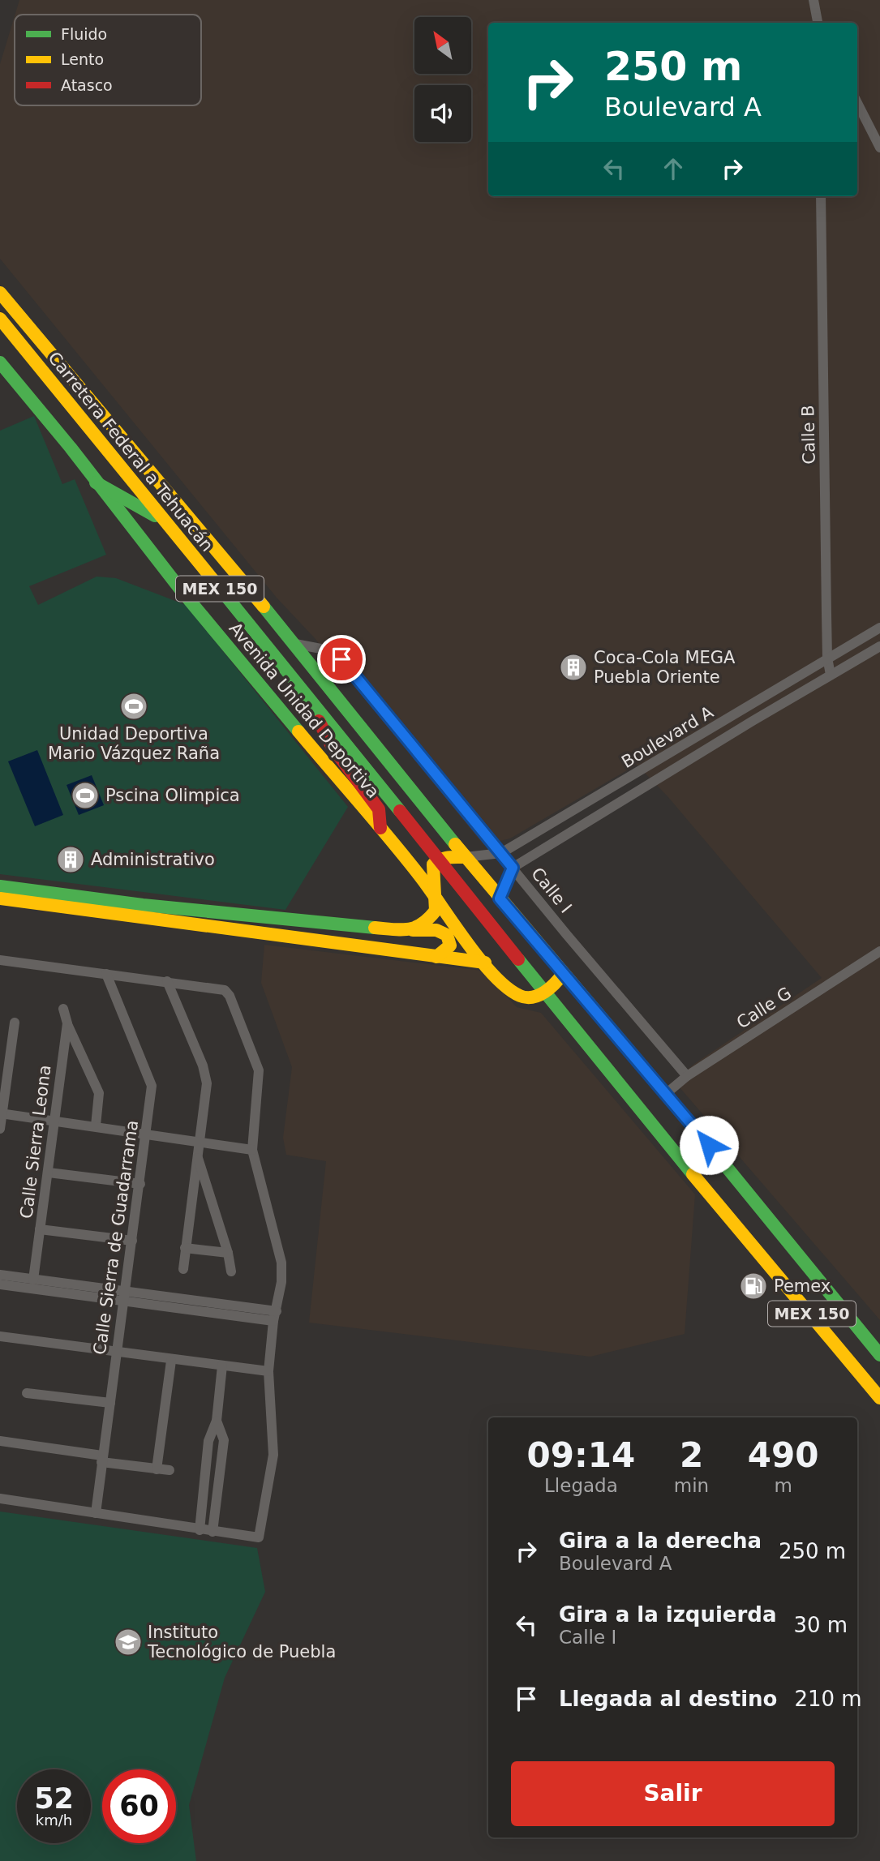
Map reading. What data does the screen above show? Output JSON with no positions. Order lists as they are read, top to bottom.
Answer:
{
  "streets": {
    "main road": ["Carretera Federal a Tehuacán", "MEX 150", "Avenida Unidad Deportiva"],
    "street": [
      "Calle B",
      "Boulevard A",
      "Calle I",
      "Calle G",
      "Calle Sierra Leona",
      "Calle Sierra de Guadarrama"
    ]
  },
  "crossings": [
    ["Calle B", "Boulevard A"],
    ["Carretera Federal a Tehuacán", "Avenida Unidad Deportiva"],
    ["Carretera Federal a Tehuacán", "Boulevard A"],
    ["Carretera Federal a Tehuacán", "Calle I"],
    ["Carretera Federal a Tehuacán", "Calle G"],
    ["Boulevard A", "Calle I"],
    ["Calle I", "Calle G"]
  ],
  "places": {
    "building": ["Coca-Cola MEGA Puebla Oriente", "Administrativo"],
    "sports": ["Unidad Deportiva Mario Vázquez Raña", "Pscina Olimpica"],
    "fuel station": ["Pemex"],
    "school or university": ["Instituto Tecnológico de Puebla"]
  },
  "legend": ["Fluido", "Lento", "Atasco"],
  "north": "top left",
  "page": {
    "turn": ["250 m", "Boulevard A"],
    "eta": [
      "09:14",
      "Llegada",
      "2",
      "min",
      "490",
      "m"
    ],
    "list": [
      {
        "name": "Gira a la derecha",
        "note": "Boulevard A",
        "value": "250 m"
      },
      {
        "name": "Gira a la izquierda",
        "note": "Calle I",
        "value": "30 m"
      },
      {
        "name": "Llegada al destino",
        "value": "210 m"
      }
    ],
    "buttons": "Salir",
    "speed": "52 km/h",
    "limit": "60"
  }
}
